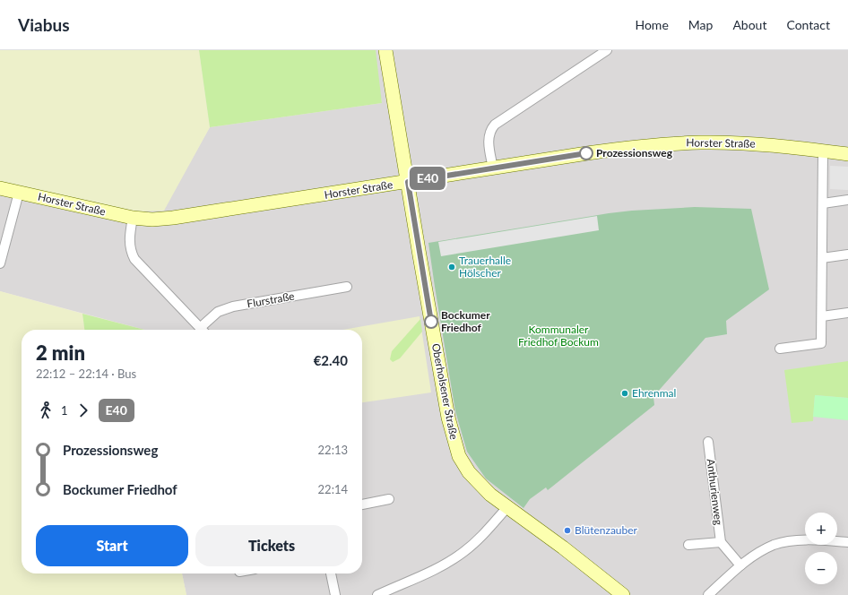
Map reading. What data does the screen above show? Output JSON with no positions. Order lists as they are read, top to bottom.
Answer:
{
  "streets": {
    "street": [
      "Horster Straße",
      "Flurstraße",
      "Oberholsener Straße",
      "Anthurienweg"
    ]
  },
  "crossings": [
    ["Horster Straße", "Flurstraße"],
    ["Horster Straße", "Oberholsener Straße"]
  ],
  "parks": ["Kommunaler Friedhof Bockum"],
  "places": [
    "Prozessionsweg",
    "Trauerhalle Hölscher",
    "Bockumer Friedhof",
    "Ehrenmal",
    "Blütenzauber"
  ],
  "lines": ["bus line E40"],
  "page": {
    "header": "Viabus",
    "nav": [
      "Home",
      "Map",
      "About",
      "Contact"
    ],
    "on_map": "E40",
    "heading": ["2 min", "22:12 – 22:14 · Bus", "€2.40"],
    "legs": ["1", "E40"],
    "list": [
      {
        "name": "Prozessionsweg",
        "value": "22:13"
      },
      {
        "name": "Bockumer Friedhof",
        "value": "22:14"
      }
    ],
    "map_buttons": ["+", "−"],
    "buttons": ["Start", "Tickets"]
  }
}
